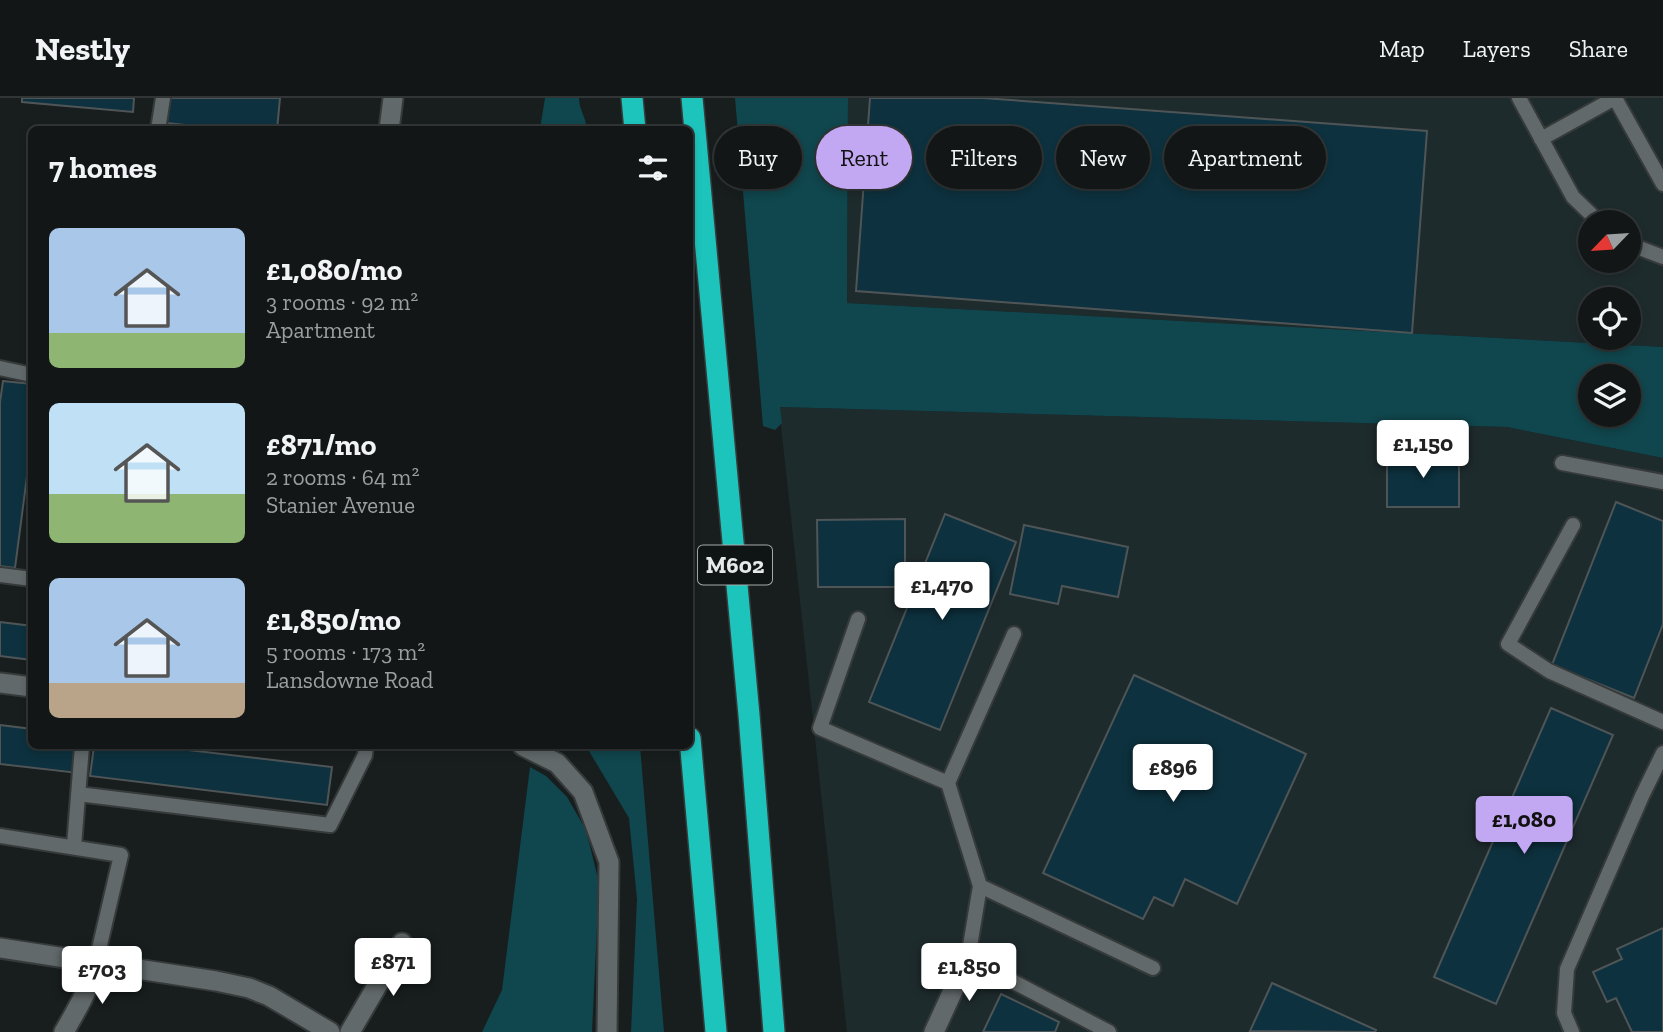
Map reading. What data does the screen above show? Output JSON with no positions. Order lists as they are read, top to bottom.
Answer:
{
  "streets": {
    "highway": ["M602"]
  },
  "north": "bottom left",
  "page": {
    "header": "Nestly",
    "nav": ["Map", "Layers", "Share"],
    "chip": [
      "Buy",
      "Rent",
      "Filters",
      "New",
      "Apartment"
    ],
    "heading": "7 homes",
    "list": [
      {
        "name": "£1,080/mo",
        "note": "3 rooms · 92 m² · Apartment"
      },
      {
        "name": "£871/mo",
        "note": "2 rooms · 64 m² · Stanier Avenue"
      },
      {
        "name": "£1,850/mo",
        "note": "5 rooms · 173 m² · Lansdowne Road"
      }
    ],
    "price": [
      "£1,150",
      "£1,470",
      "£896",
      "£1,080",
      "£871",
      "£1,850",
      "£703"
    ]
  }
}
